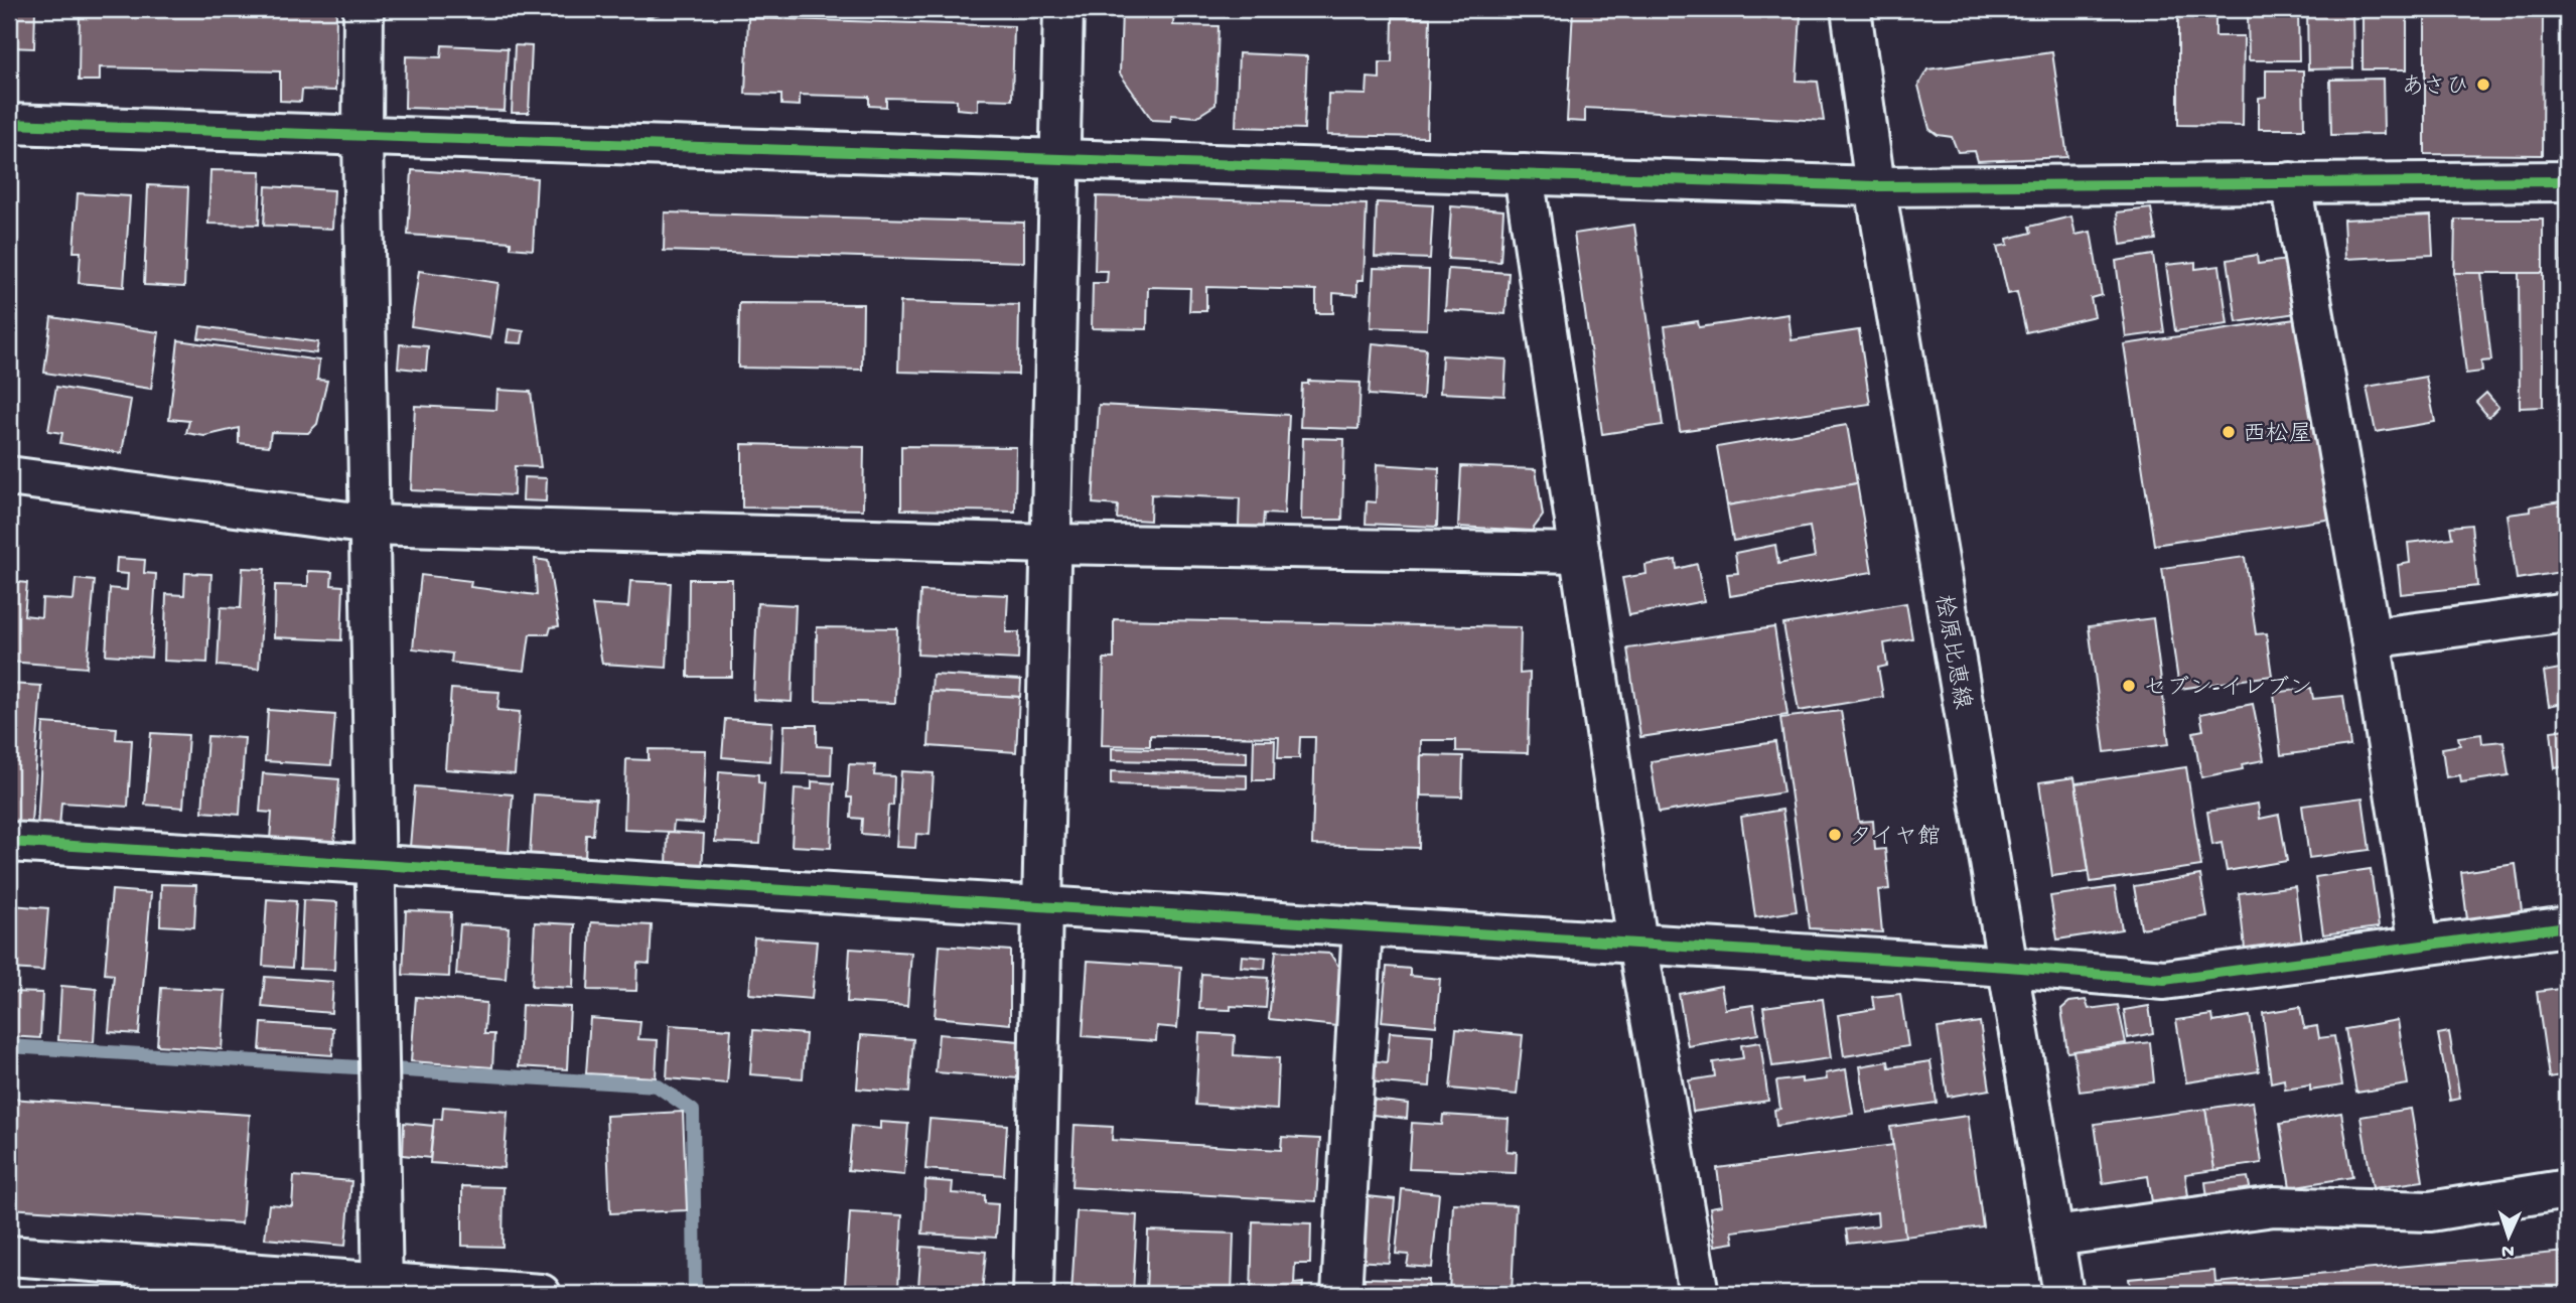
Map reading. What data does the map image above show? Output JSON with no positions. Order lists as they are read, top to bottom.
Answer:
{
  "streets": {
    "street": ["桧原比恵線"]
  },
  "places": [
    "あさひ",
    "西松屋",
    "セブン-イレブン",
    "タイヤ館"
  ],
  "north": "bottom"
}
